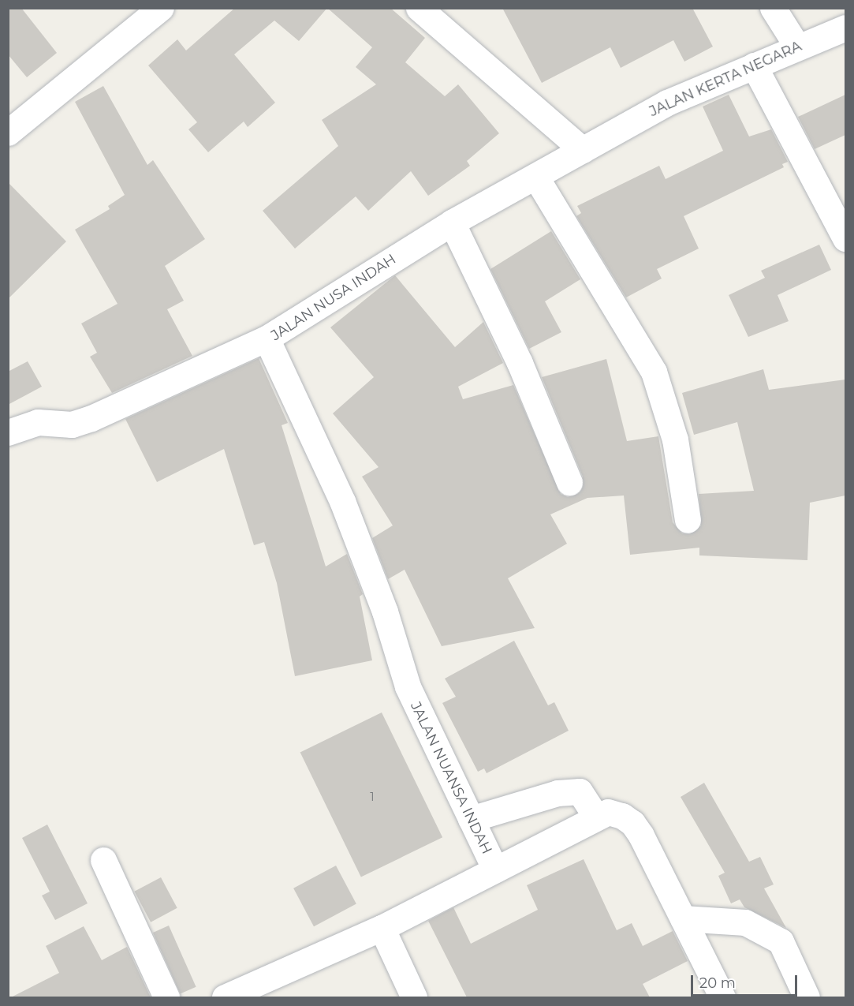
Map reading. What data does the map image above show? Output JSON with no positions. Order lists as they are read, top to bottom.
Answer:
{
  "streets": {
    "street": ["JALAN KERTA NEGARA", "JALAN NUSA INDAH", "JALAN NUANSA INDAH"]
  },
  "crossings": [
    ["JALAN KERTA NEGARA", "JALAN NUSA INDAH"],
    ["JALAN NUSA INDAH", "JALAN NUANSA INDAH"]
  ],
  "house_numbers": ["1"],
  "scale_bar": "20 m"
}
